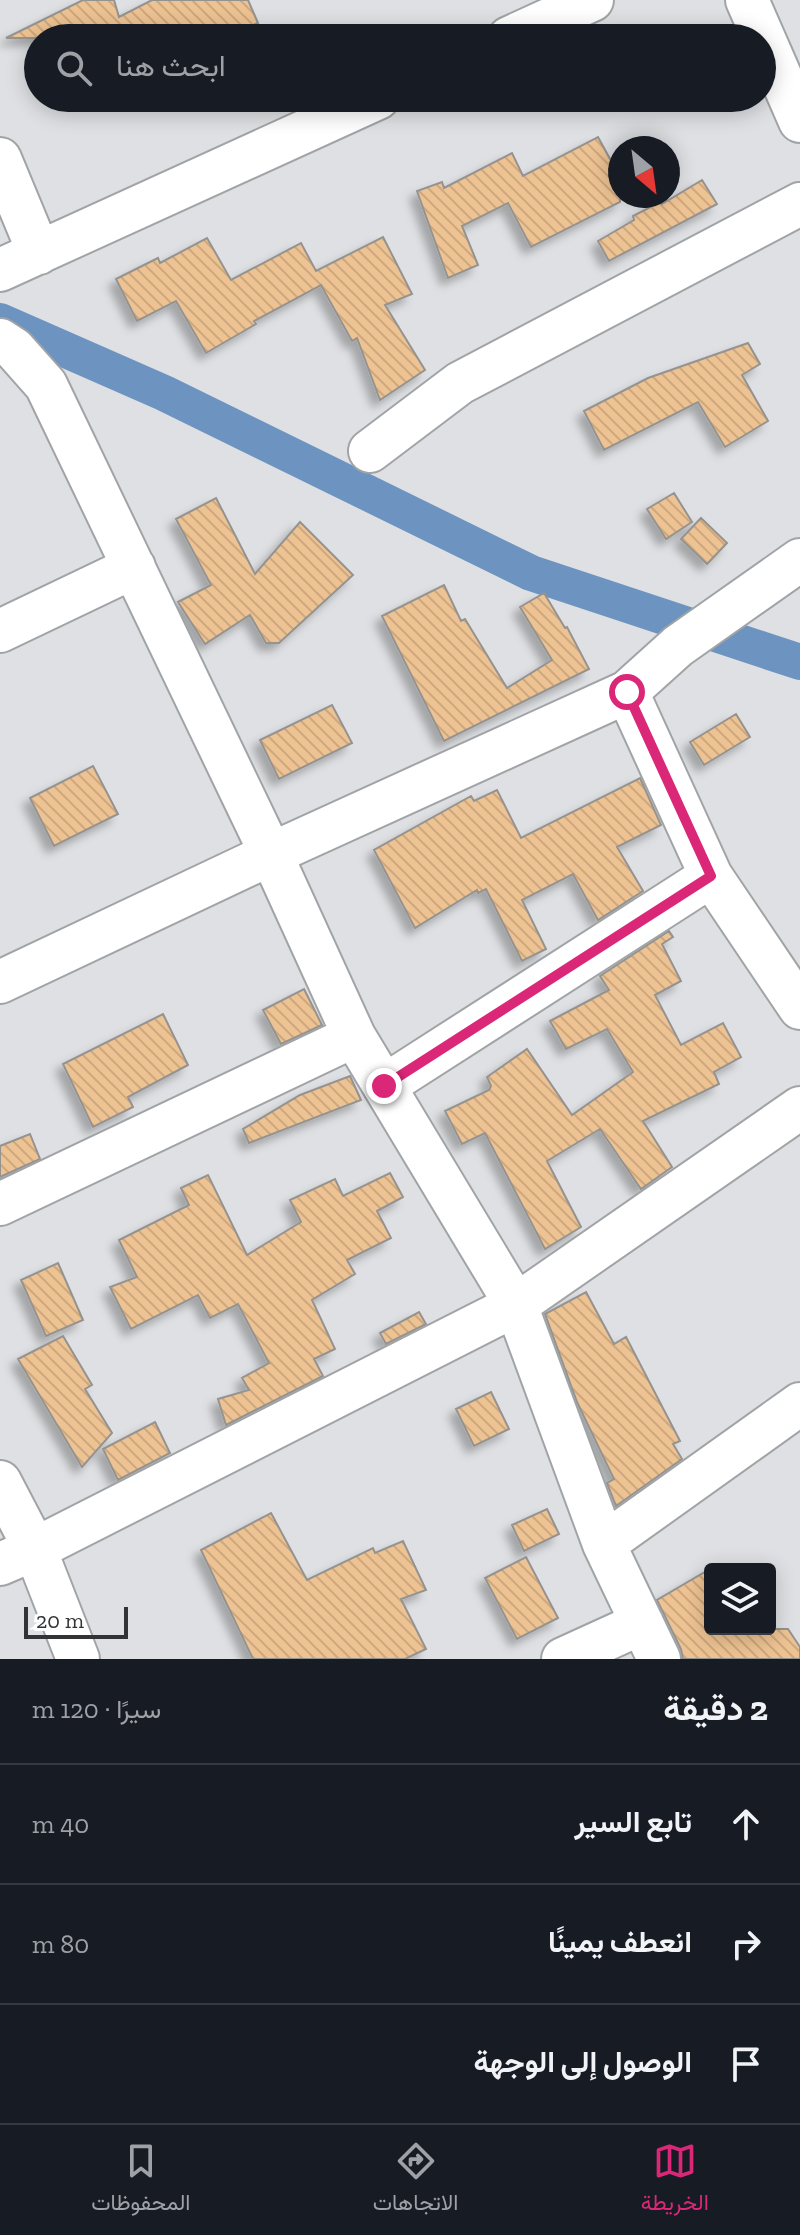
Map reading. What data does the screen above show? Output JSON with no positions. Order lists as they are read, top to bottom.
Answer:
{
  "scale_bar": "20 m",
  "north": "bottom right",
  "page": {
    "search": "ابحث هنا",
    "scale": "20 m",
    "heading": ["2 دقيقة", "سيرًا · 120 m"],
    "list": [
      ["تابع السير", "40 m"],
      ["انعطف يمينًا", "80 m"],
      "الوصول إلى الوجهة"
    ],
    "nav": ["الخريطة", "الاتجاهات", "المحفوظات"]
  }
}
